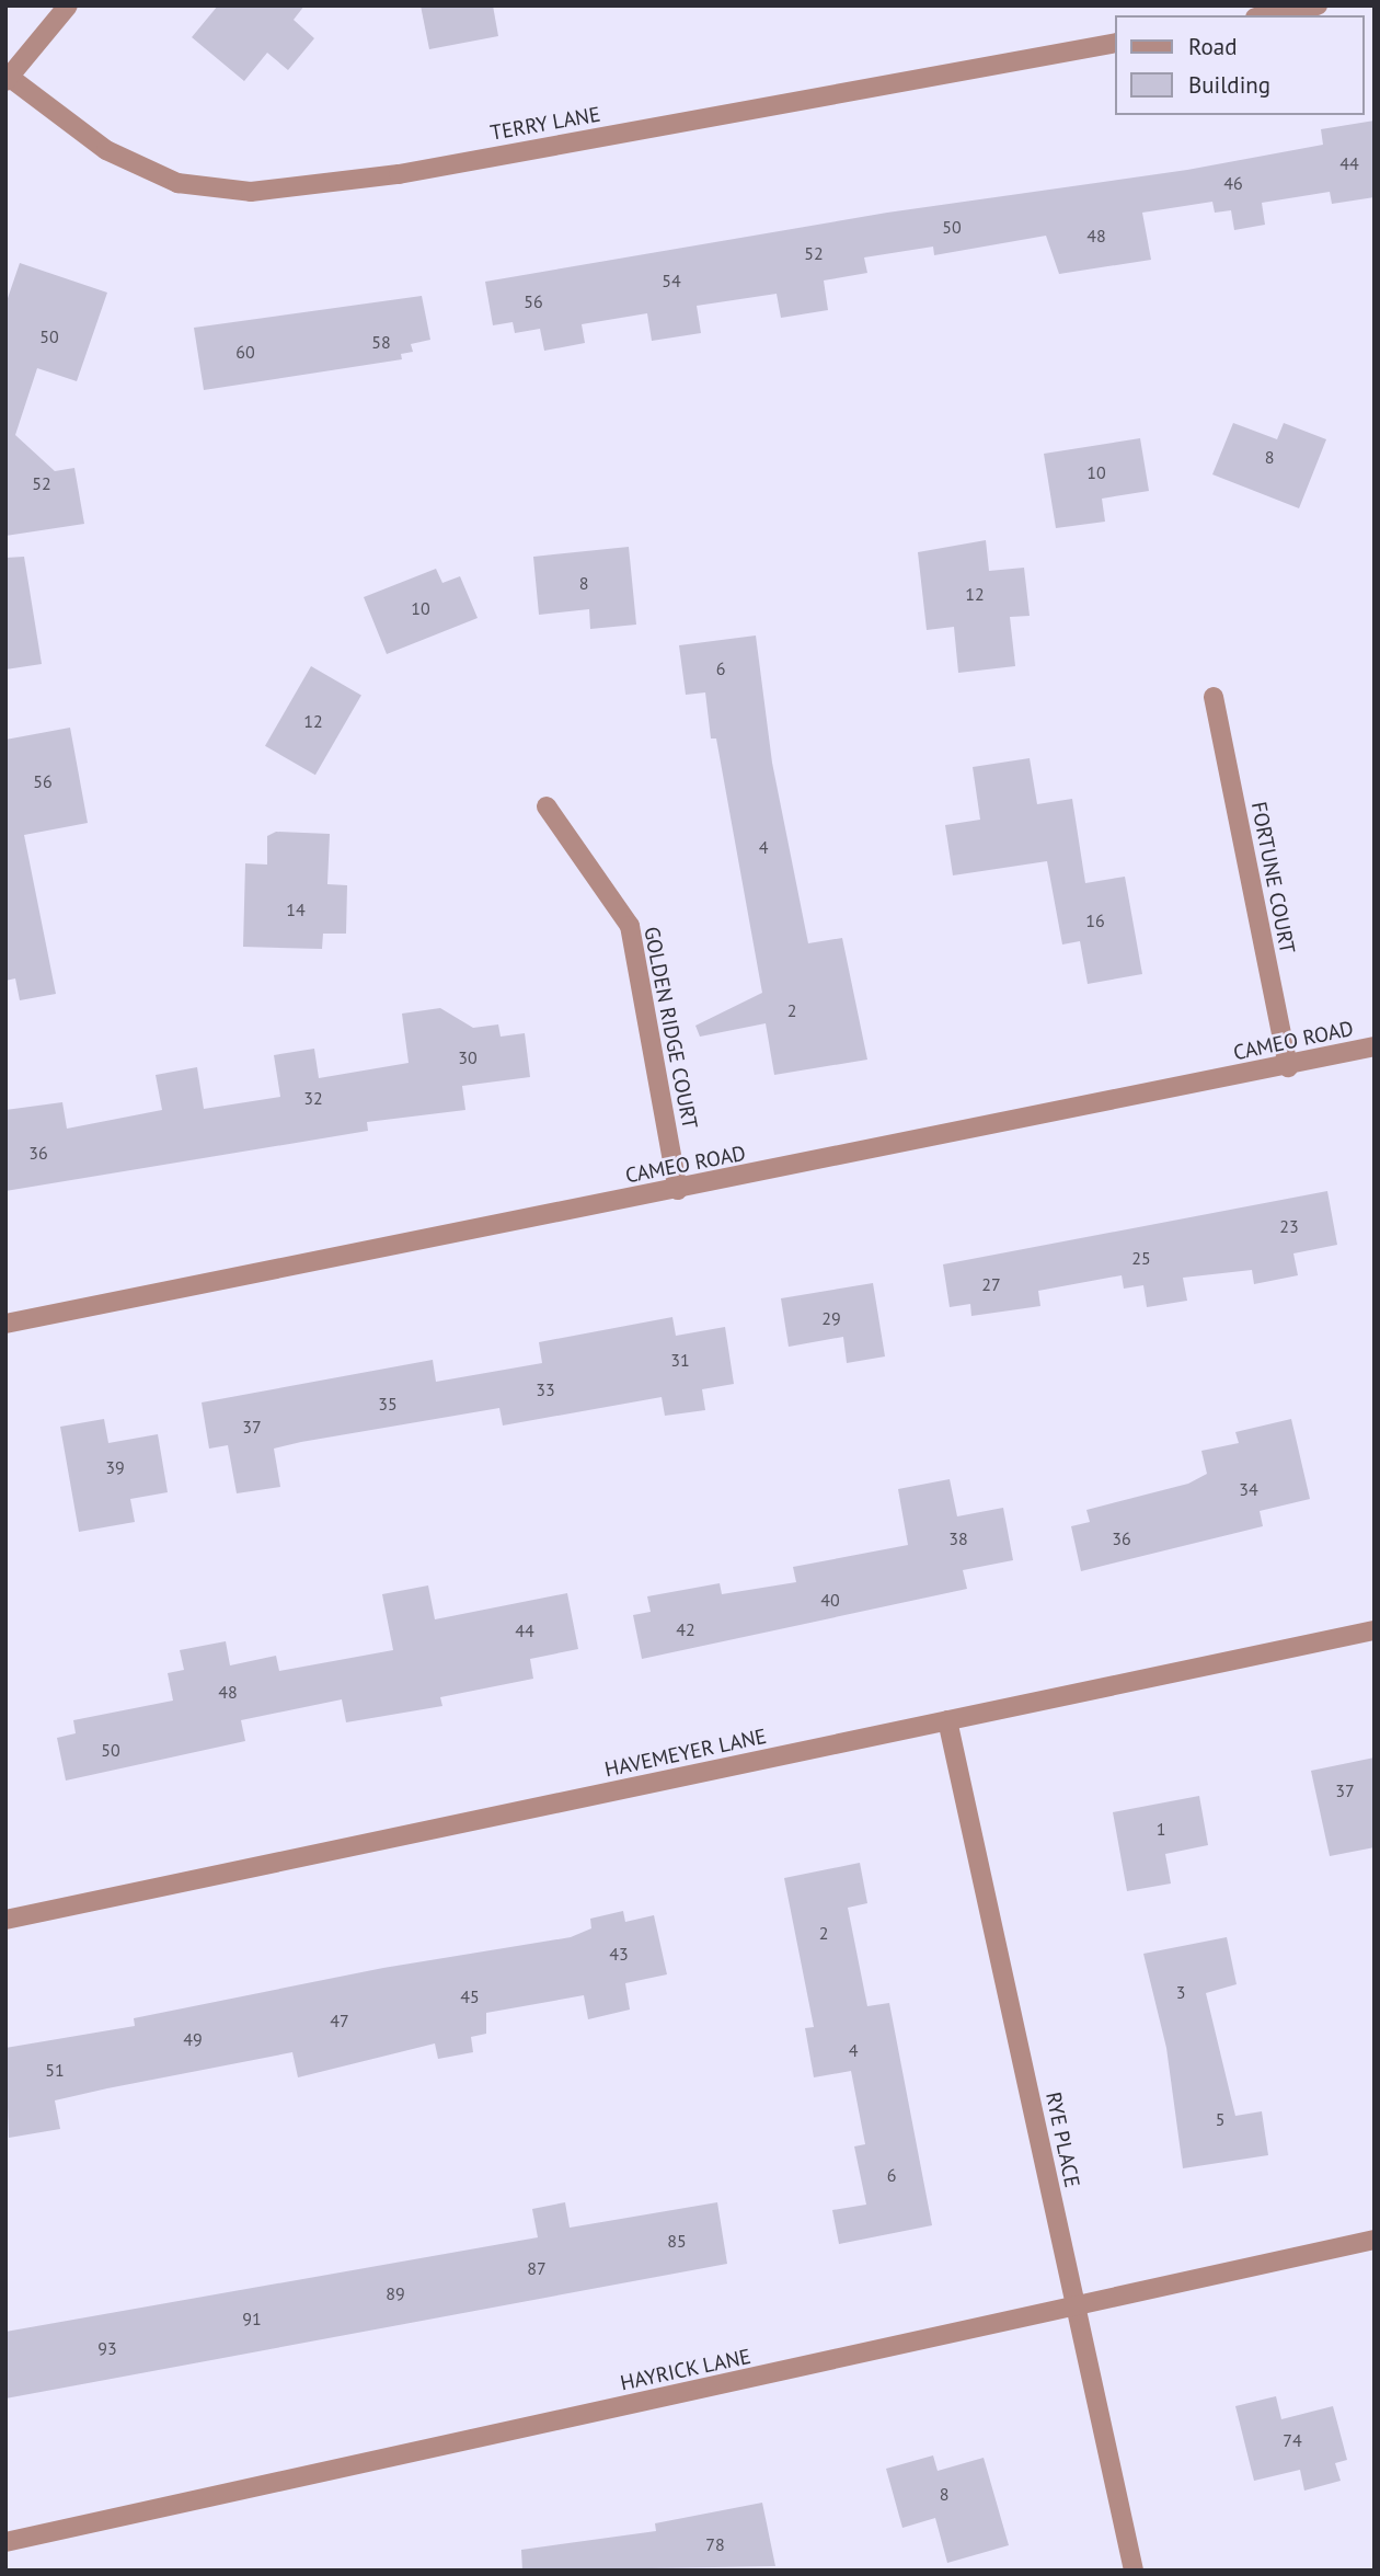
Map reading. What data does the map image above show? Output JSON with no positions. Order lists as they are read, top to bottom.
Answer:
{
  "streets": {
    "street": [
      "TERRY LANE",
      "FORTUNE COURT",
      "GOLDEN RIDGE COURT",
      "CAMEO ROAD",
      "HAVEMEYER LANE",
      "RYE PLACE",
      "HAYRICK LANE"
    ]
  },
  "crossings": [
    ["FORTUNE COURT", "CAMEO ROAD"],
    ["GOLDEN RIDGE COURT", "CAMEO ROAD"],
    ["HAVEMEYER LANE", "RYE PLACE"],
    ["RYE PLACE", "HAYRICK LANE"]
  ],
  "house_numbers": [
    "44",
    "46",
    "50",
    "48",
    "52",
    "54",
    "56",
    "50",
    "58",
    "60",
    "8",
    "10",
    "52",
    "8",
    "12",
    "10",
    "6",
    "12",
    "56",
    "4",
    "14",
    "16",
    "2",
    "30",
    "32",
    "36",
    "23",
    "25",
    "27",
    "29",
    "31",
    "33",
    "35",
    "37",
    "39",
    "34",
    "38",
    "36",
    "40",
    "42",
    "44",
    "48",
    "50",
    "37",
    "1",
    "2",
    "43",
    "3",
    "45",
    "47",
    "49",
    "4",
    "51",
    "5",
    "6",
    "85",
    "87",
    "89",
    "91",
    "93",
    "74",
    "8",
    "78"
  ],
  "legend": ["Road", "Building"]
}
